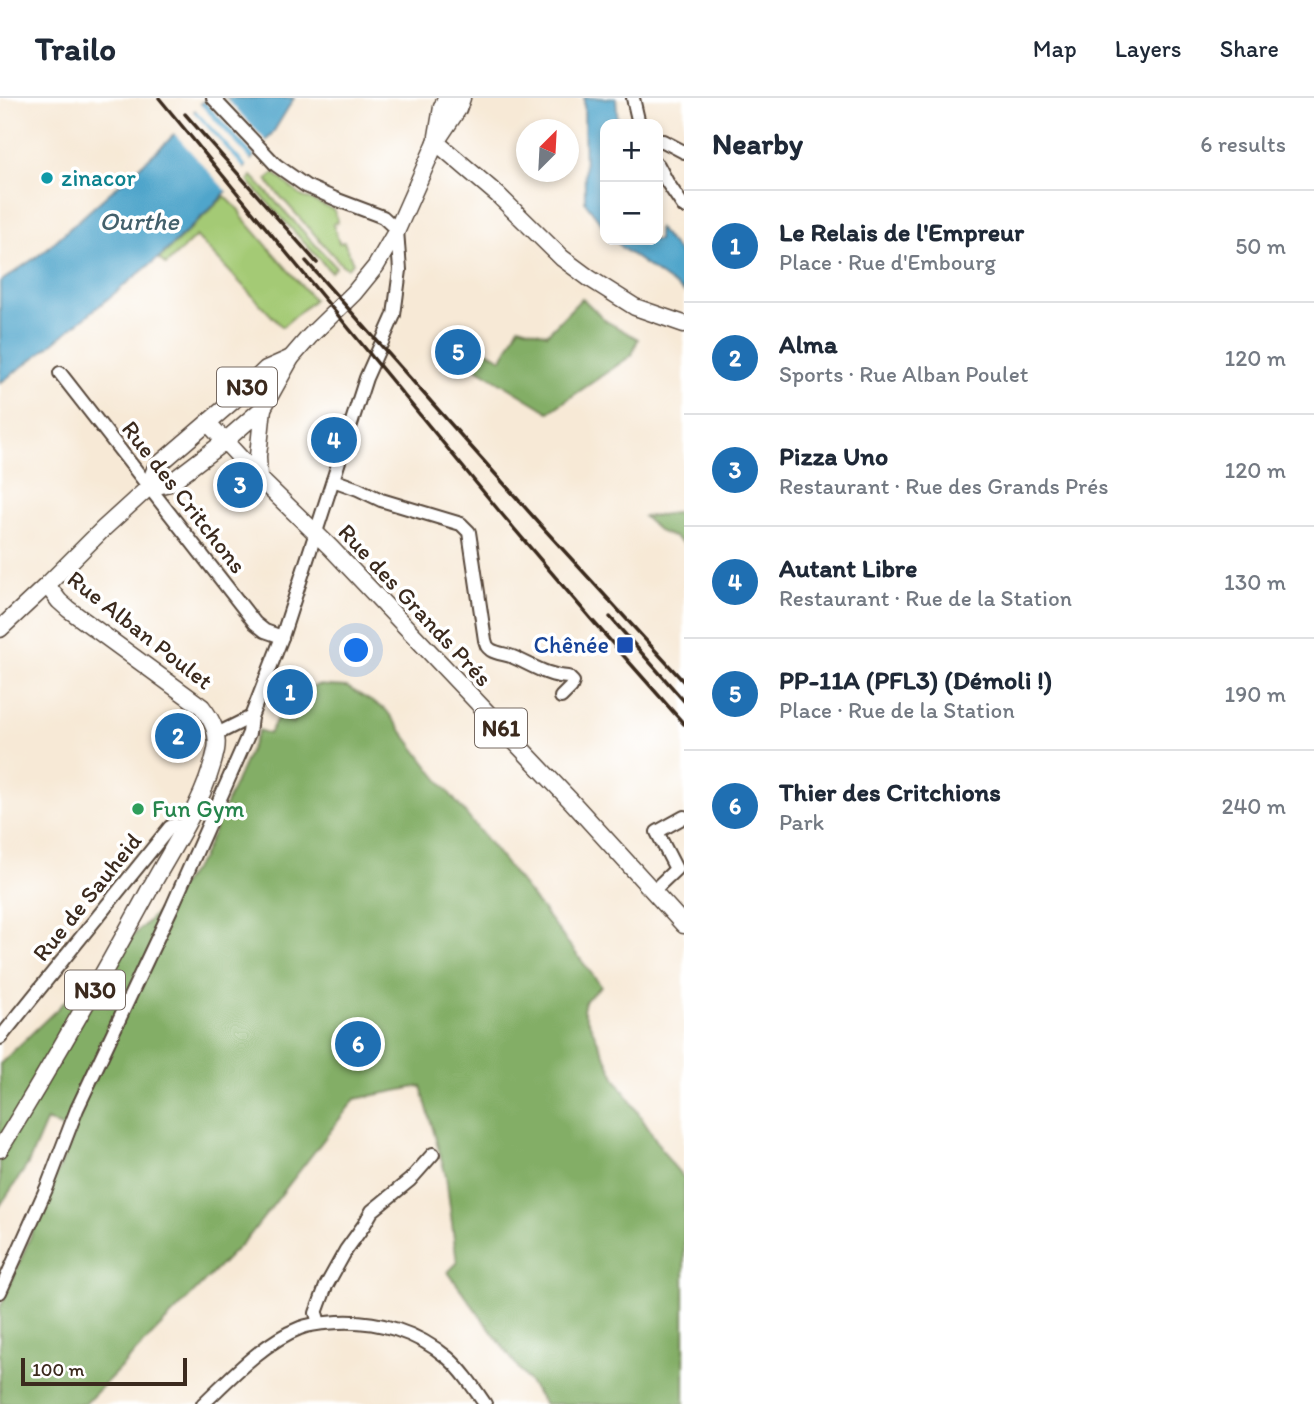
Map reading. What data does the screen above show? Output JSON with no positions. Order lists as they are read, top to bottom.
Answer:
{
  "streets": {
    "main road": [
      "N30",
      "Rue des Grands Prés",
      "Rue Alban Poulet",
      "N61"
    ],
    "street": ["Rue des Critchons", "Rue de Sauheid"]
  },
  "crossings": [
    ["N30", "Rue des Critchons"],
    ["N30", "Rue des Grands Prés"],
    ["N30", "Rue Alban Poulet"],
    ["N30", "Rue de Sauheid"]
  ],
  "water": ["Ourthe"],
  "places": {
    "other": ["zinacor", "Fun Gym"],
    "transit": ["Chênée"]
  },
  "scale_bar": "100 m",
  "north": "top right",
  "page": {
    "header": "Trailo",
    "nav": ["Map", "Layers", "Share"],
    "heading": ["Nearby", "6 results"],
    "map_buttons": ["+", "−"],
    "list": [
      {
        "mark": "1",
        "name": "Le Relais de l'Empreur",
        "note": "Place · Rue d'Embourg",
        "value": "50 m"
      },
      {
        "mark": "2",
        "name": "Alma",
        "note": "Sports · Rue Alban Poulet",
        "value": "120 m"
      },
      {
        "mark": "3",
        "name": "Pizza Uno",
        "note": "Restaurant · Rue des Grands Prés",
        "value": "120 m"
      },
      {
        "mark": "4",
        "name": "Autant Libre",
        "note": "Restaurant · Rue de la Station",
        "value": "130 m"
      },
      {
        "mark": "5",
        "name": "PP-11A (PFL3) (Démoli !)",
        "note": "Place · Rue de la Station",
        "value": "190 m"
      },
      {
        "mark": "6",
        "name": "Thier des Critchions",
        "note": "Park",
        "value": "240 m"
      }
    ],
    "pins": [
      "5",
      "4",
      "3",
      "1",
      "2",
      "6"
    ],
    "scale": "100 m"
  }
}
